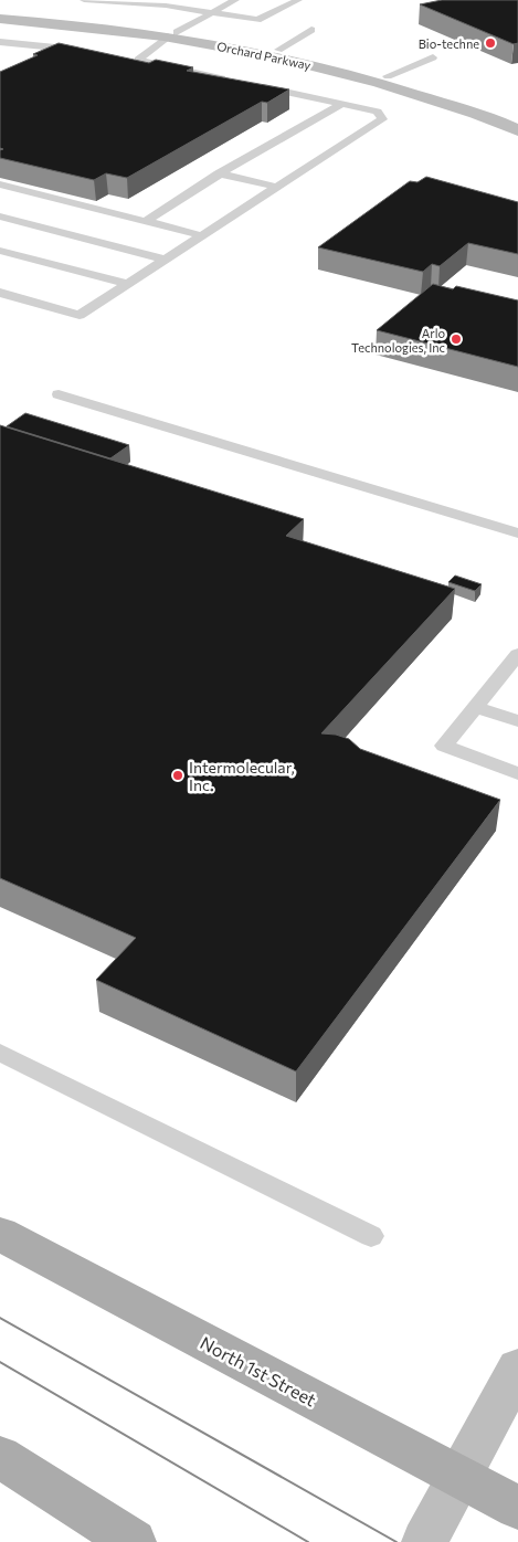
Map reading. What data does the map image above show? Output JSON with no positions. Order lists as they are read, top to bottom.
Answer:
{
  "streets": {
    "main road": ["Orchard Parkway", "North 1st Street"]
  },
  "places": ["Bio-techne", "Arlo Technologies, Inc", "Intermolecular, Inc."]
}
